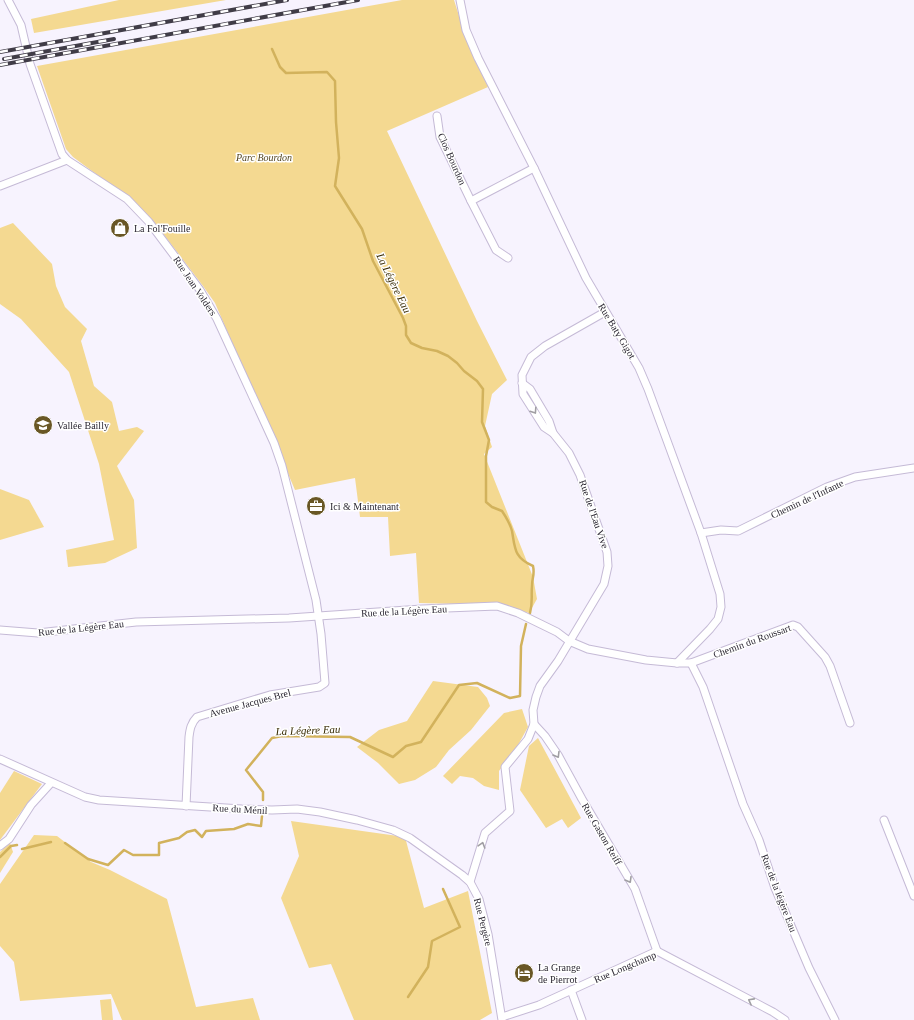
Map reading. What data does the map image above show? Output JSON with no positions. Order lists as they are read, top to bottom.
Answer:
{
  "streets": {
    "street": [
      "Clos Bourdon",
      "Rue Jean Volders",
      "Rue Baty Gigot",
      "Chemin de l'Infante",
      "Rue de l'Eau Vive",
      "Rue de la Légère Eau",
      "Chemin du Roussart",
      "Avenue Jacques Brel",
      "Rue du Ménil",
      "Rue Gaston Reiff",
      "Rue de la légère Eau",
      "Rue Pergère",
      "Rue Longchamp"
    ]
  },
  "crossings": [
    ["Rue Jean Volders", "Rue de la Légère Eau"],
    ["Rue Jean Volders", "Avenue Jacques Brel"],
    ["Rue Baty Gigot", "Chemin de l'Infante"],
    ["Rue Baty Gigot", "Rue de l'Eau Vive"],
    ["Rue Baty Gigot", "Rue de la Légère Eau"],
    ["Rue de l'Eau Vive", "Rue de la Légère Eau"],
    ["Rue de la Légère Eau", "Chemin du Roussart"],
    ["Rue de la Légère Eau", "Avenue Jacques Brel"],
    ["Rue de la Légère Eau", "Rue de la légère Eau"],
    ["Chemin du Roussart", "Rue de la légère Eau"],
    ["Avenue Jacques Brel", "Rue du Ménil"],
    ["Rue du Ménil", "Rue Pergère"],
    ["Rue Gaston Reiff", "Rue Longchamp"],
    ["Rue Pergère", "Rue Longchamp"]
  ],
  "one_way": ["Rue Gaston Reiff", "Rue Longchamp"],
  "water": ["La Légère Eau"],
  "parks": ["Parc Bourdon"],
  "places": {
    "shop": ["La Fol'Fouille"],
    "school or university": ["Vallée Bailly"],
    "office": ["Ici & Maintenant"],
    "hotel": ["La Grange de Pierrot"]
  }
}
